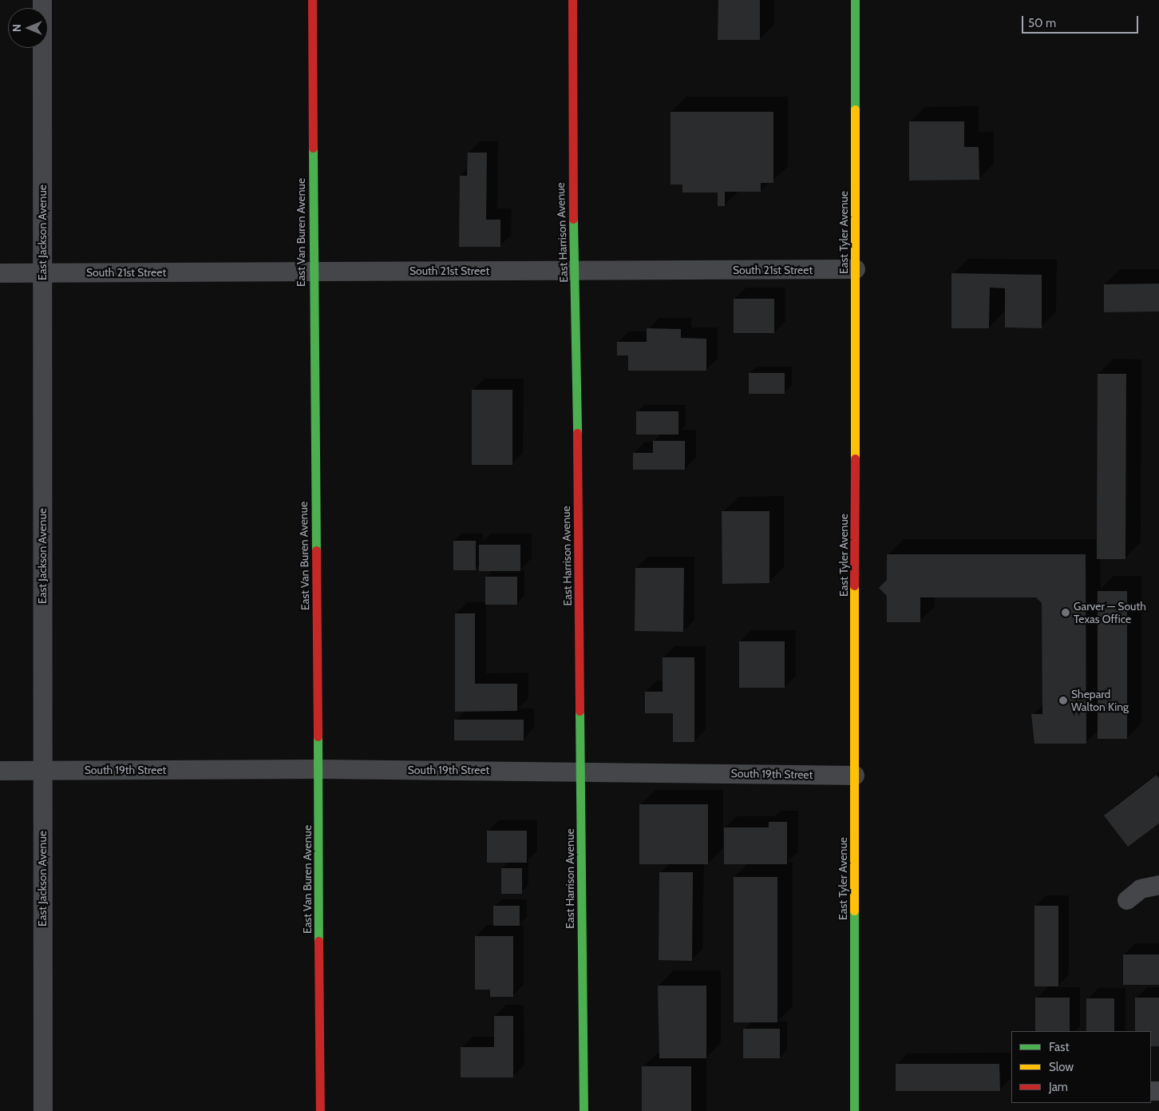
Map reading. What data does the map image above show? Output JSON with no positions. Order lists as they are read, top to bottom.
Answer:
{
  "streets": {
    "main road": ["East Van Buren Avenue", "East Harrison Avenue", "East Tyler Avenue"],
    "street": ["East Jackson Avenue", "South 21st Street", "South 19th Street"]
  },
  "crossings": [
    ["East Jackson Avenue", "South 21st Street"],
    ["East Jackson Avenue", "South 19th Street"],
    ["East Van Buren Avenue", "South 21st Street"],
    ["East Van Buren Avenue", "South 19th Street"],
    ["East Harrison Avenue", "South 21st Street"],
    ["East Harrison Avenue", "South 19th Street"],
    ["East Tyler Avenue", "South 21st Street"],
    ["East Tyler Avenue", "South 19th Street"]
  ],
  "places": ["Garver — South Texas Office", "Shepard Walton King"],
  "legend": ["Fast", "Slow", "Jam"],
  "scale_bar": "50 m",
  "north": "left"
}
